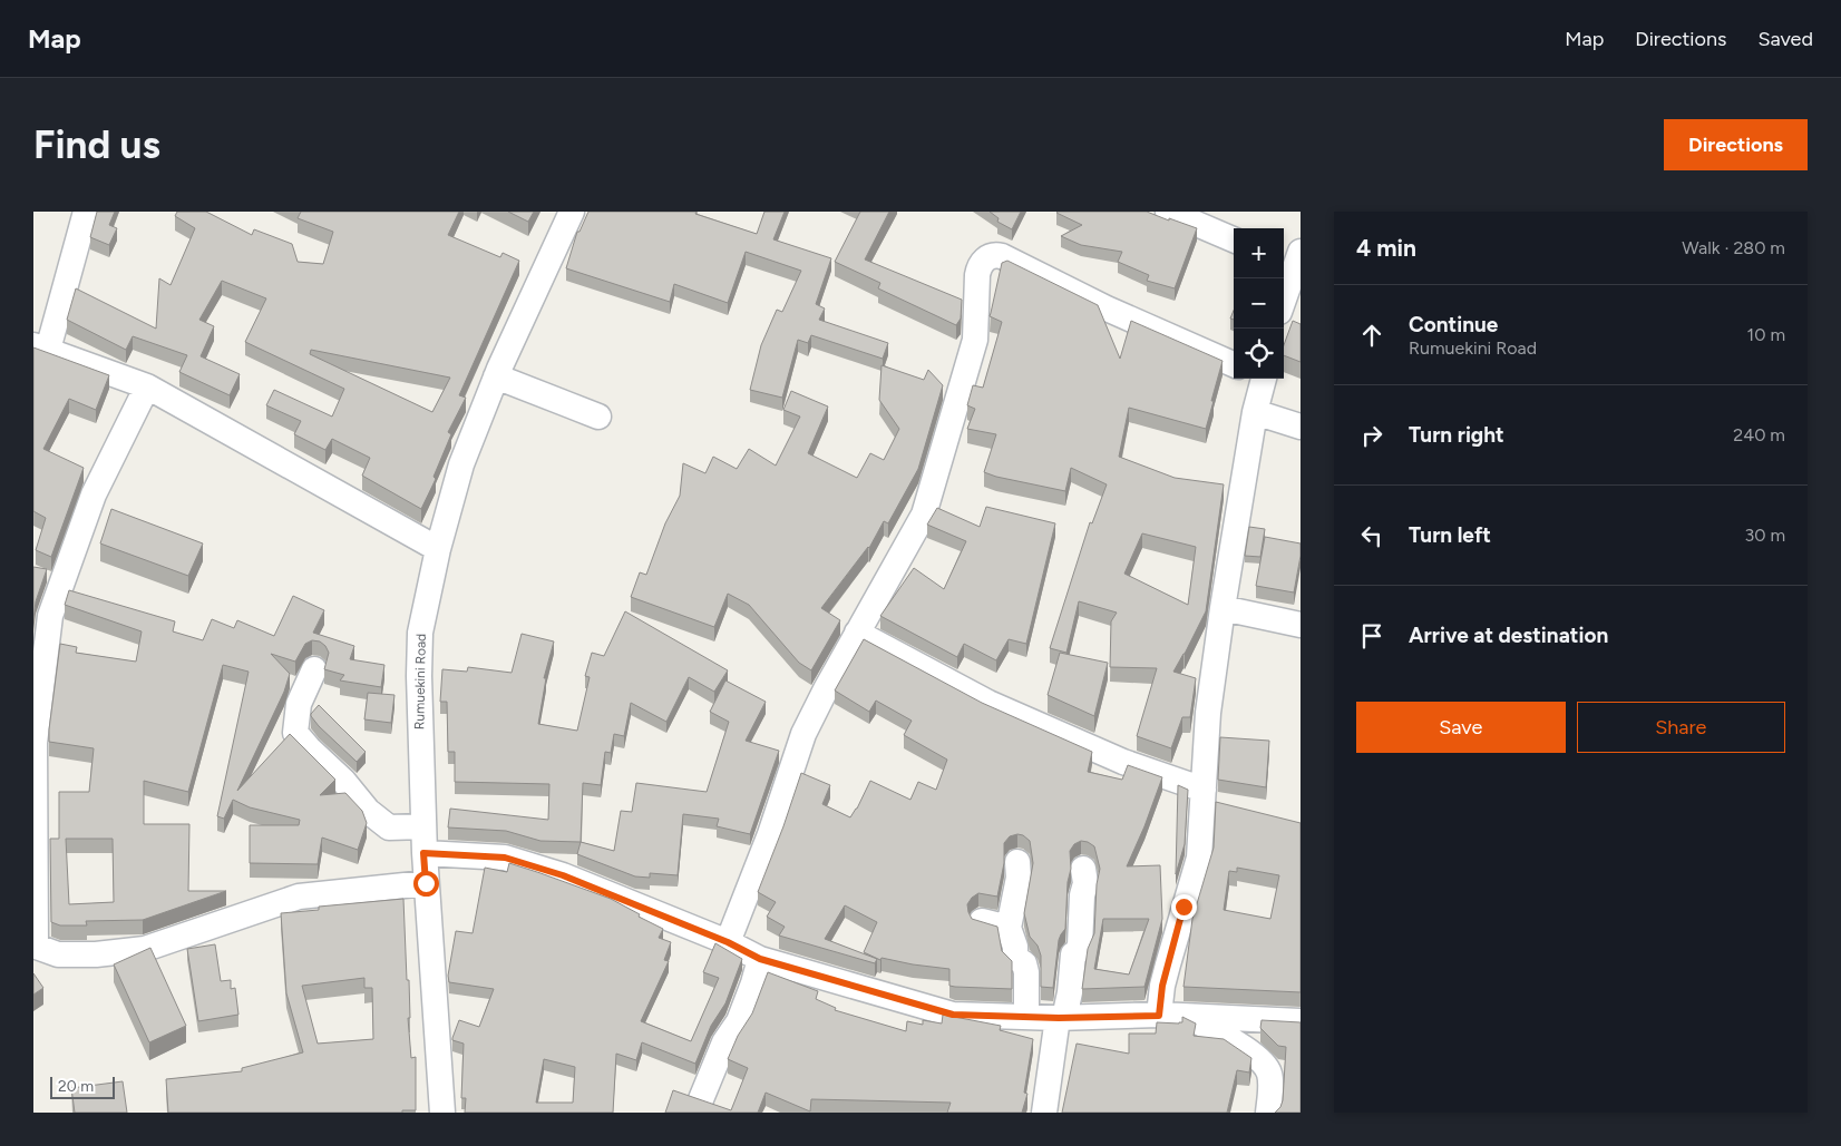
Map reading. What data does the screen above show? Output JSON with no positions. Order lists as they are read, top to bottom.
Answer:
{
  "streets": {
    "street": ["Rumuekini Road"]
  },
  "scale_bar": "20 m",
  "page": {
    "header": "Map",
    "nav": ["Map", "Directions", "Saved"],
    "buttons": [
      "Directions",
      ["Save", "Share"]
    ],
    "title": "Find us",
    "heading": ["4 min", "Walk · 280 m"],
    "map_buttons": ["+", "−"],
    "list": [
      ["Continue", "Rumuekini Road", "10 m"],
      ["Turn right", "240 m"],
      ["Turn left", "30 m"],
      "Arrive at destination"
    ],
    "scale": "20 m"
  }
}
